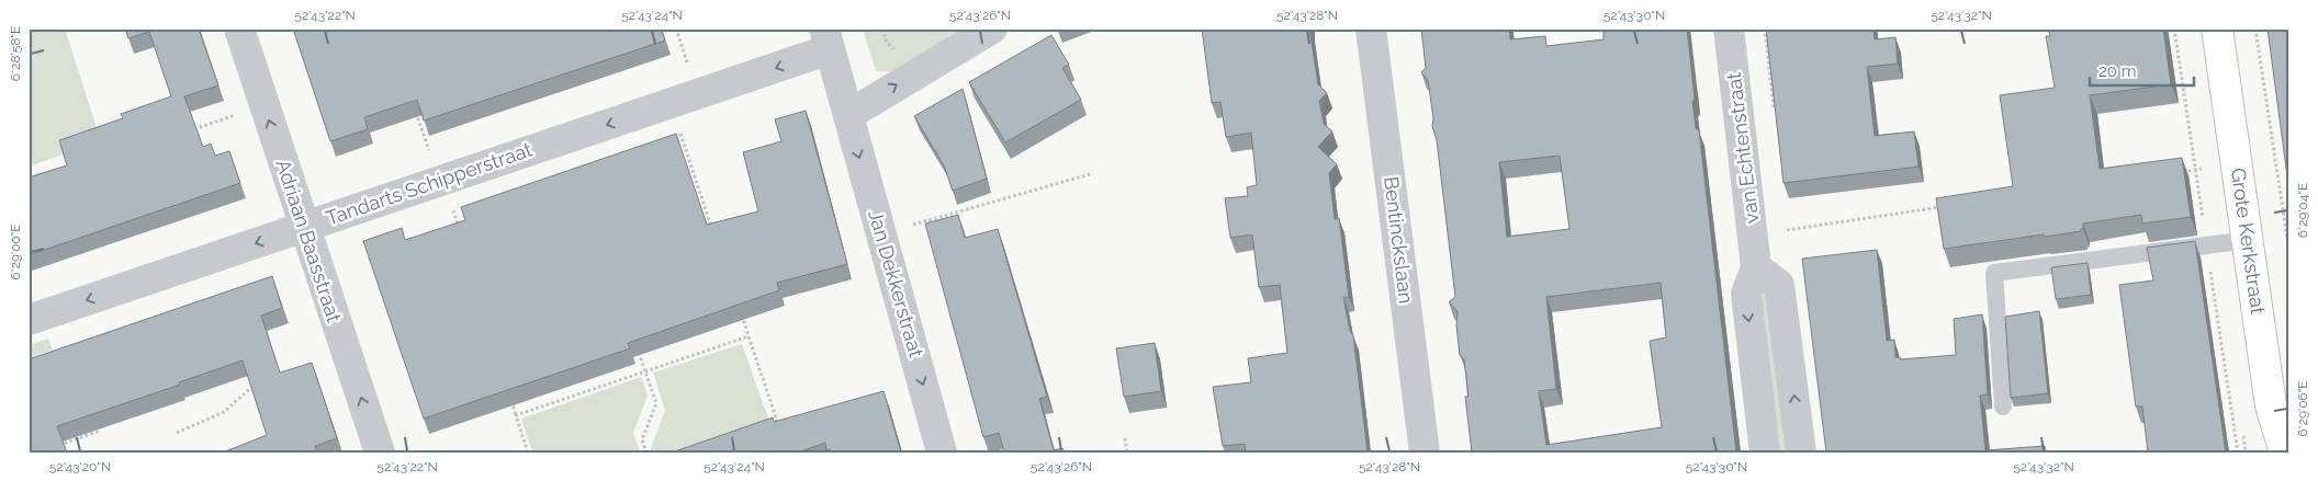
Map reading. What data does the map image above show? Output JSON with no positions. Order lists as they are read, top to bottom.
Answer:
{
  "streets": {
    "street": [
      "van Echtenstraat",
      "Tandarts Schipperstraat",
      "Bentinckslaan",
      "Adriaan Baasstraat",
      "Grote Kerkstraat",
      "Jan Dekkerstraat"
    ]
  },
  "crossings": [
    ["Tandarts Schipperstraat", "Adriaan Baasstraat"],
    ["Tandarts Schipperstraat", "Jan Dekkerstraat"]
  ],
  "one_way": ["Tandarts Schipperstraat", "Adriaan Baasstraat", "Jan Dekkerstraat"],
  "scale_bar": "20 m",
  "coordinates": [
    "52°43'22\"N",
    "52°43'24\"N",
    "52°43'26\"N",
    "52°43'28\"N",
    "52°43'30\"N",
    "52°43'32\"N",
    "6°28'58\"E",
    "6°29'04\"E",
    "6°29'00\"E",
    "6°29'06\"E",
    "52°43'20\"N"
  ]
}
